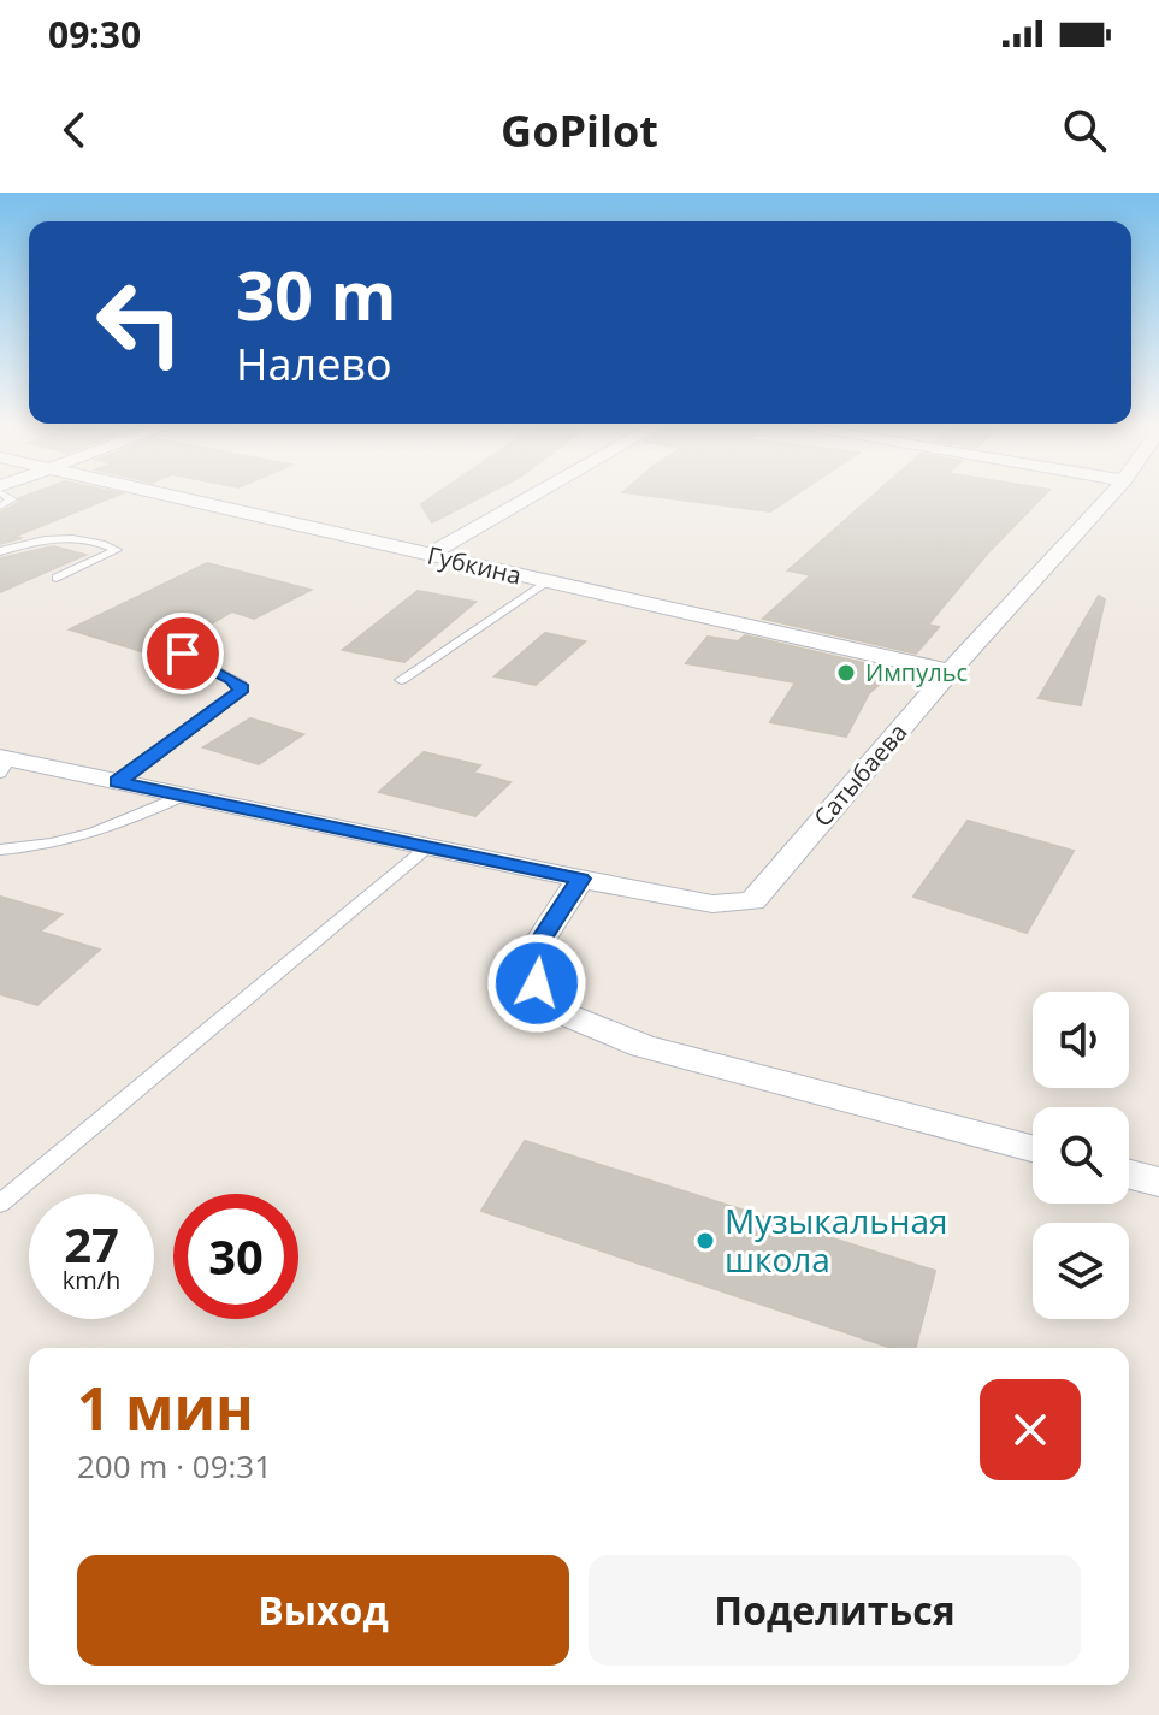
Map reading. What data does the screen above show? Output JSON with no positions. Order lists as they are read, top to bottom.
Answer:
{
  "streets": {
    "street": ["Губкина", "Сатыбаева"]
  },
  "crossings": [
    ["Губкина", "Сатыбаева"]
  ],
  "places": ["Импульс", "Музыкальная школа"],
  "page": {
    "status": "09:30",
    "header": "GoPilot",
    "turn": ["30 m", "Налево"],
    "speed": "27 km/h",
    "limit": "30",
    "heading": ["1 мин", "200 m · 09:31"],
    "buttons": ["Выход", "Поделиться"]
  }
}
